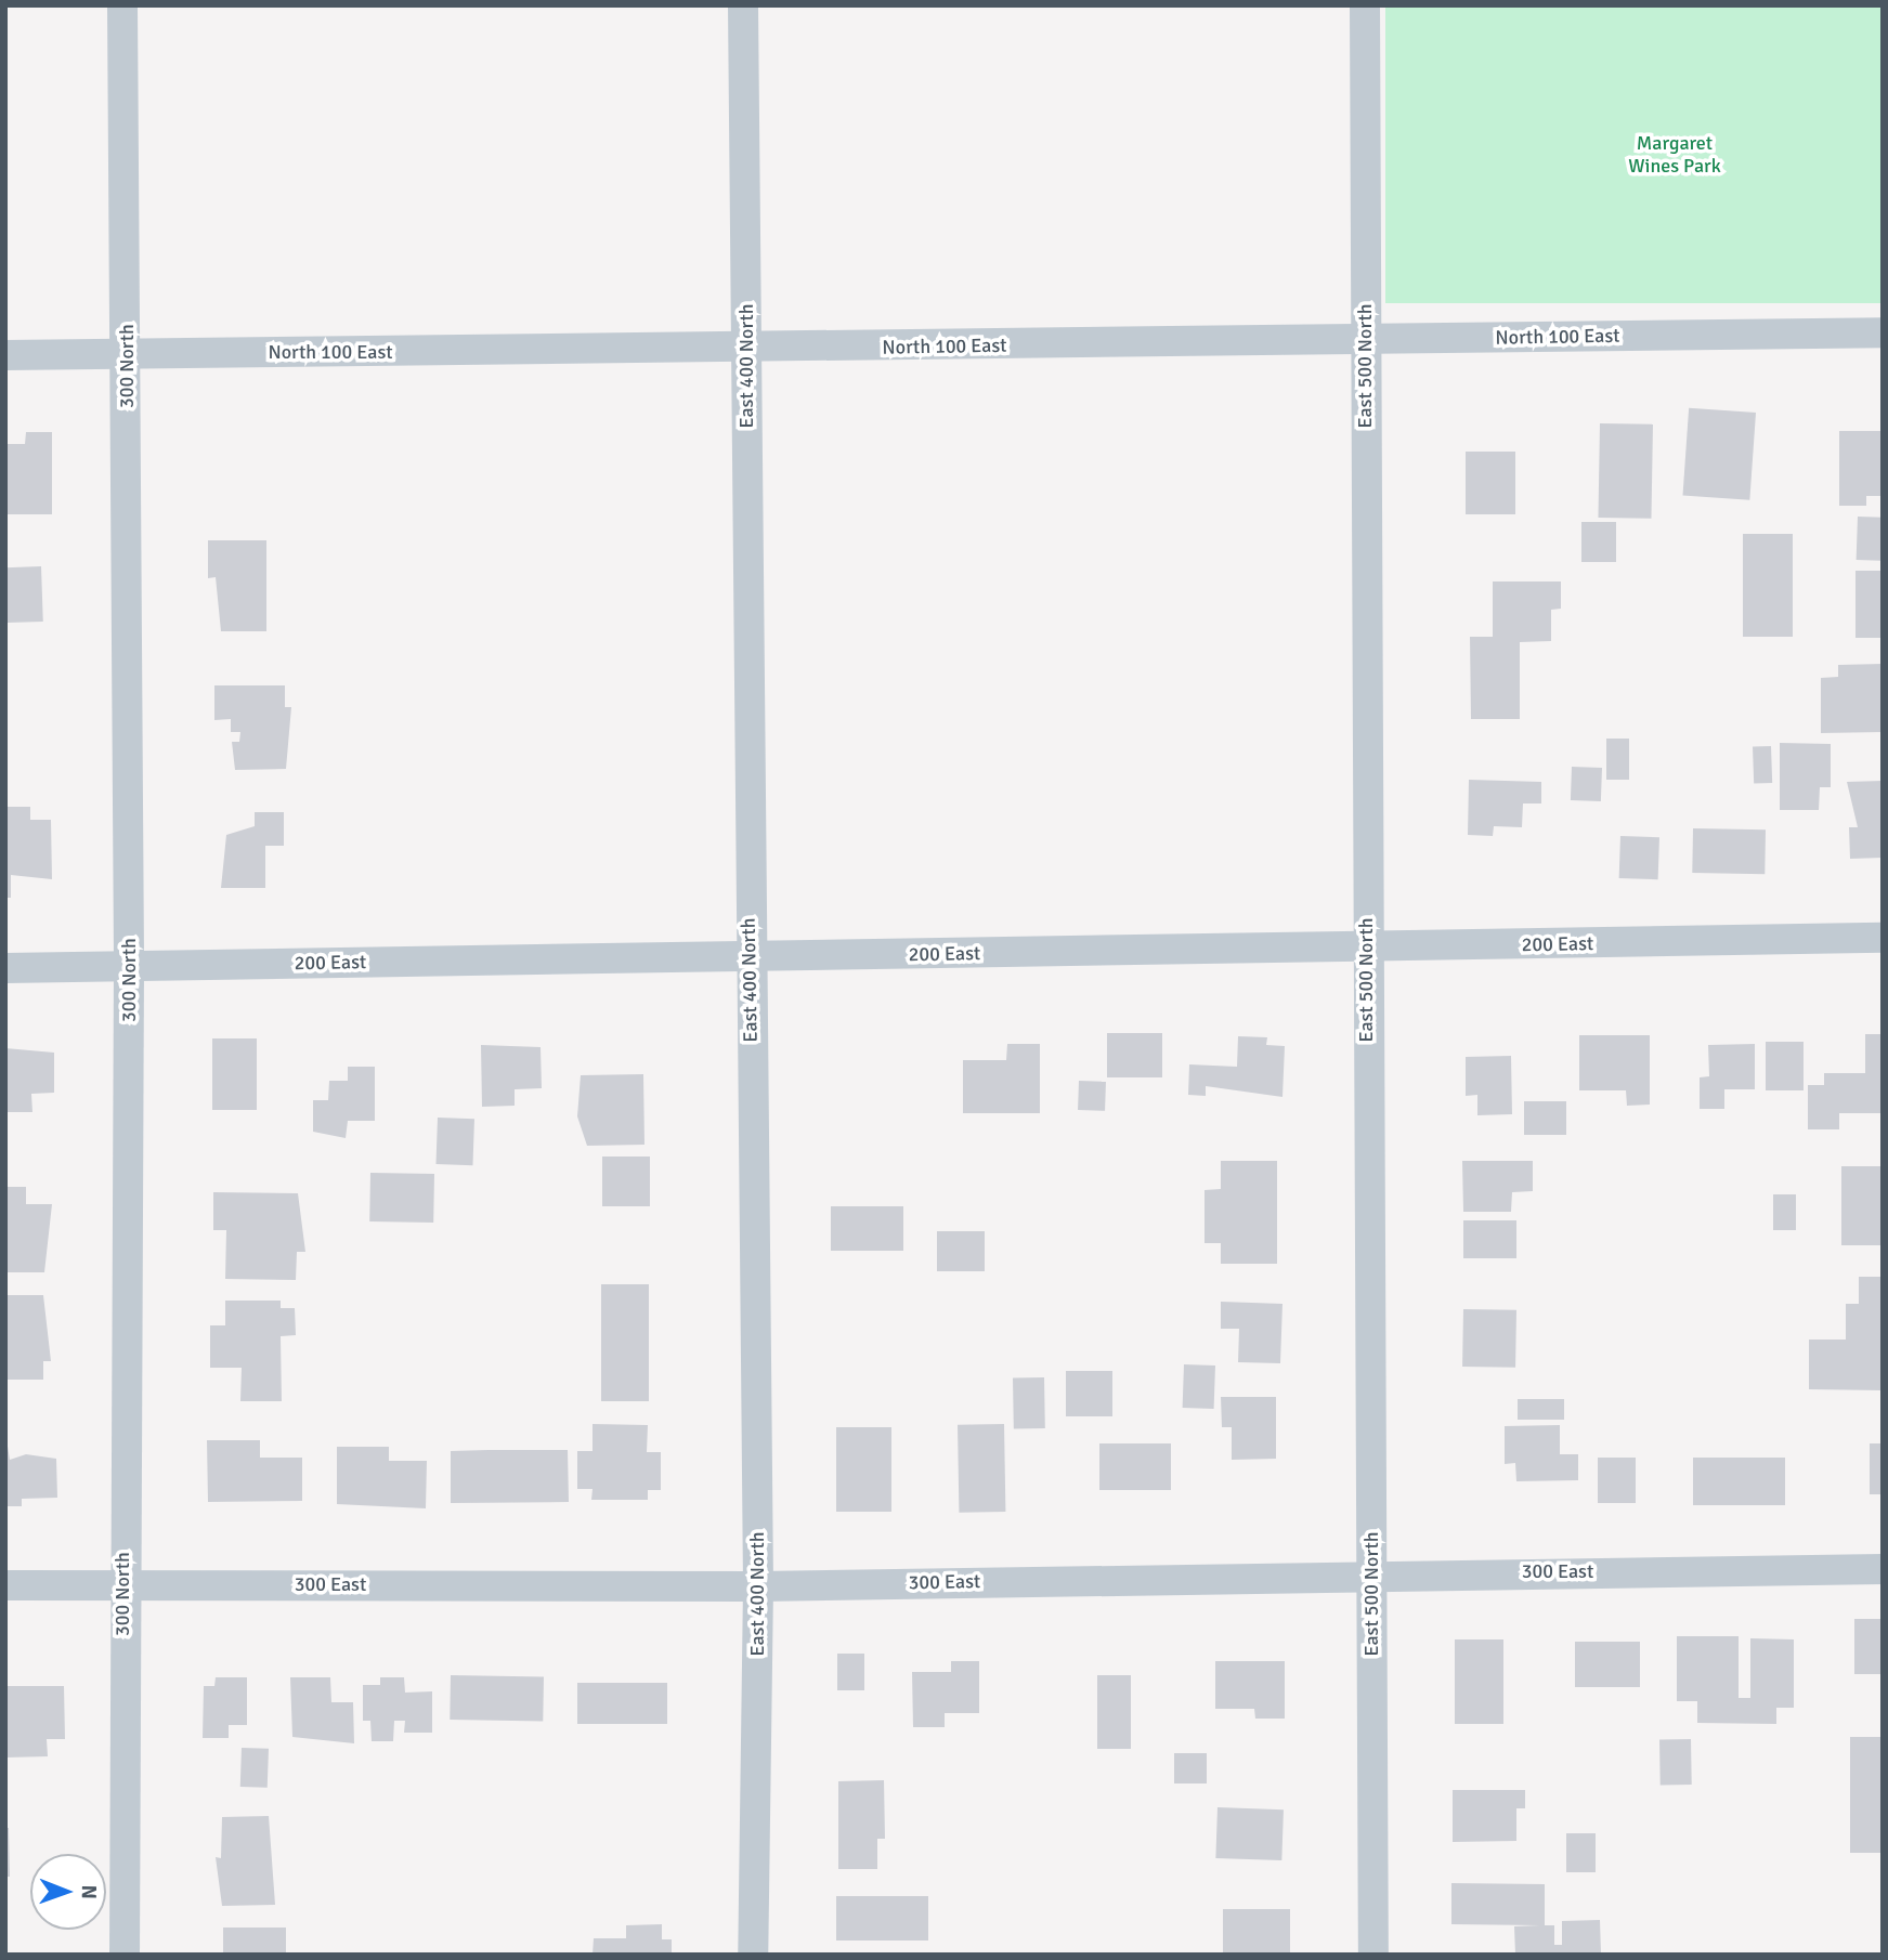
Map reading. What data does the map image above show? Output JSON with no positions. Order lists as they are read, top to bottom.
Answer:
{
  "streets": {
    "street": [
      "North 100 East",
      "300 North",
      "East 400 North",
      "East 500 North",
      "200 East",
      "300 East"
    ]
  },
  "crossings": [
    ["North 100 East", "300 North"],
    ["North 100 East", "East 400 North"],
    ["North 100 East", "East 500 North"],
    ["300 North", "200 East"],
    ["300 North", "300 East"],
    ["East 400 North", "200 East"],
    ["East 400 North", "300 East"],
    ["East 500 North", "200 East"],
    ["East 500 North", "300 East"]
  ],
  "parks": ["Margaret Wines Park"],
  "north": "right"
}
